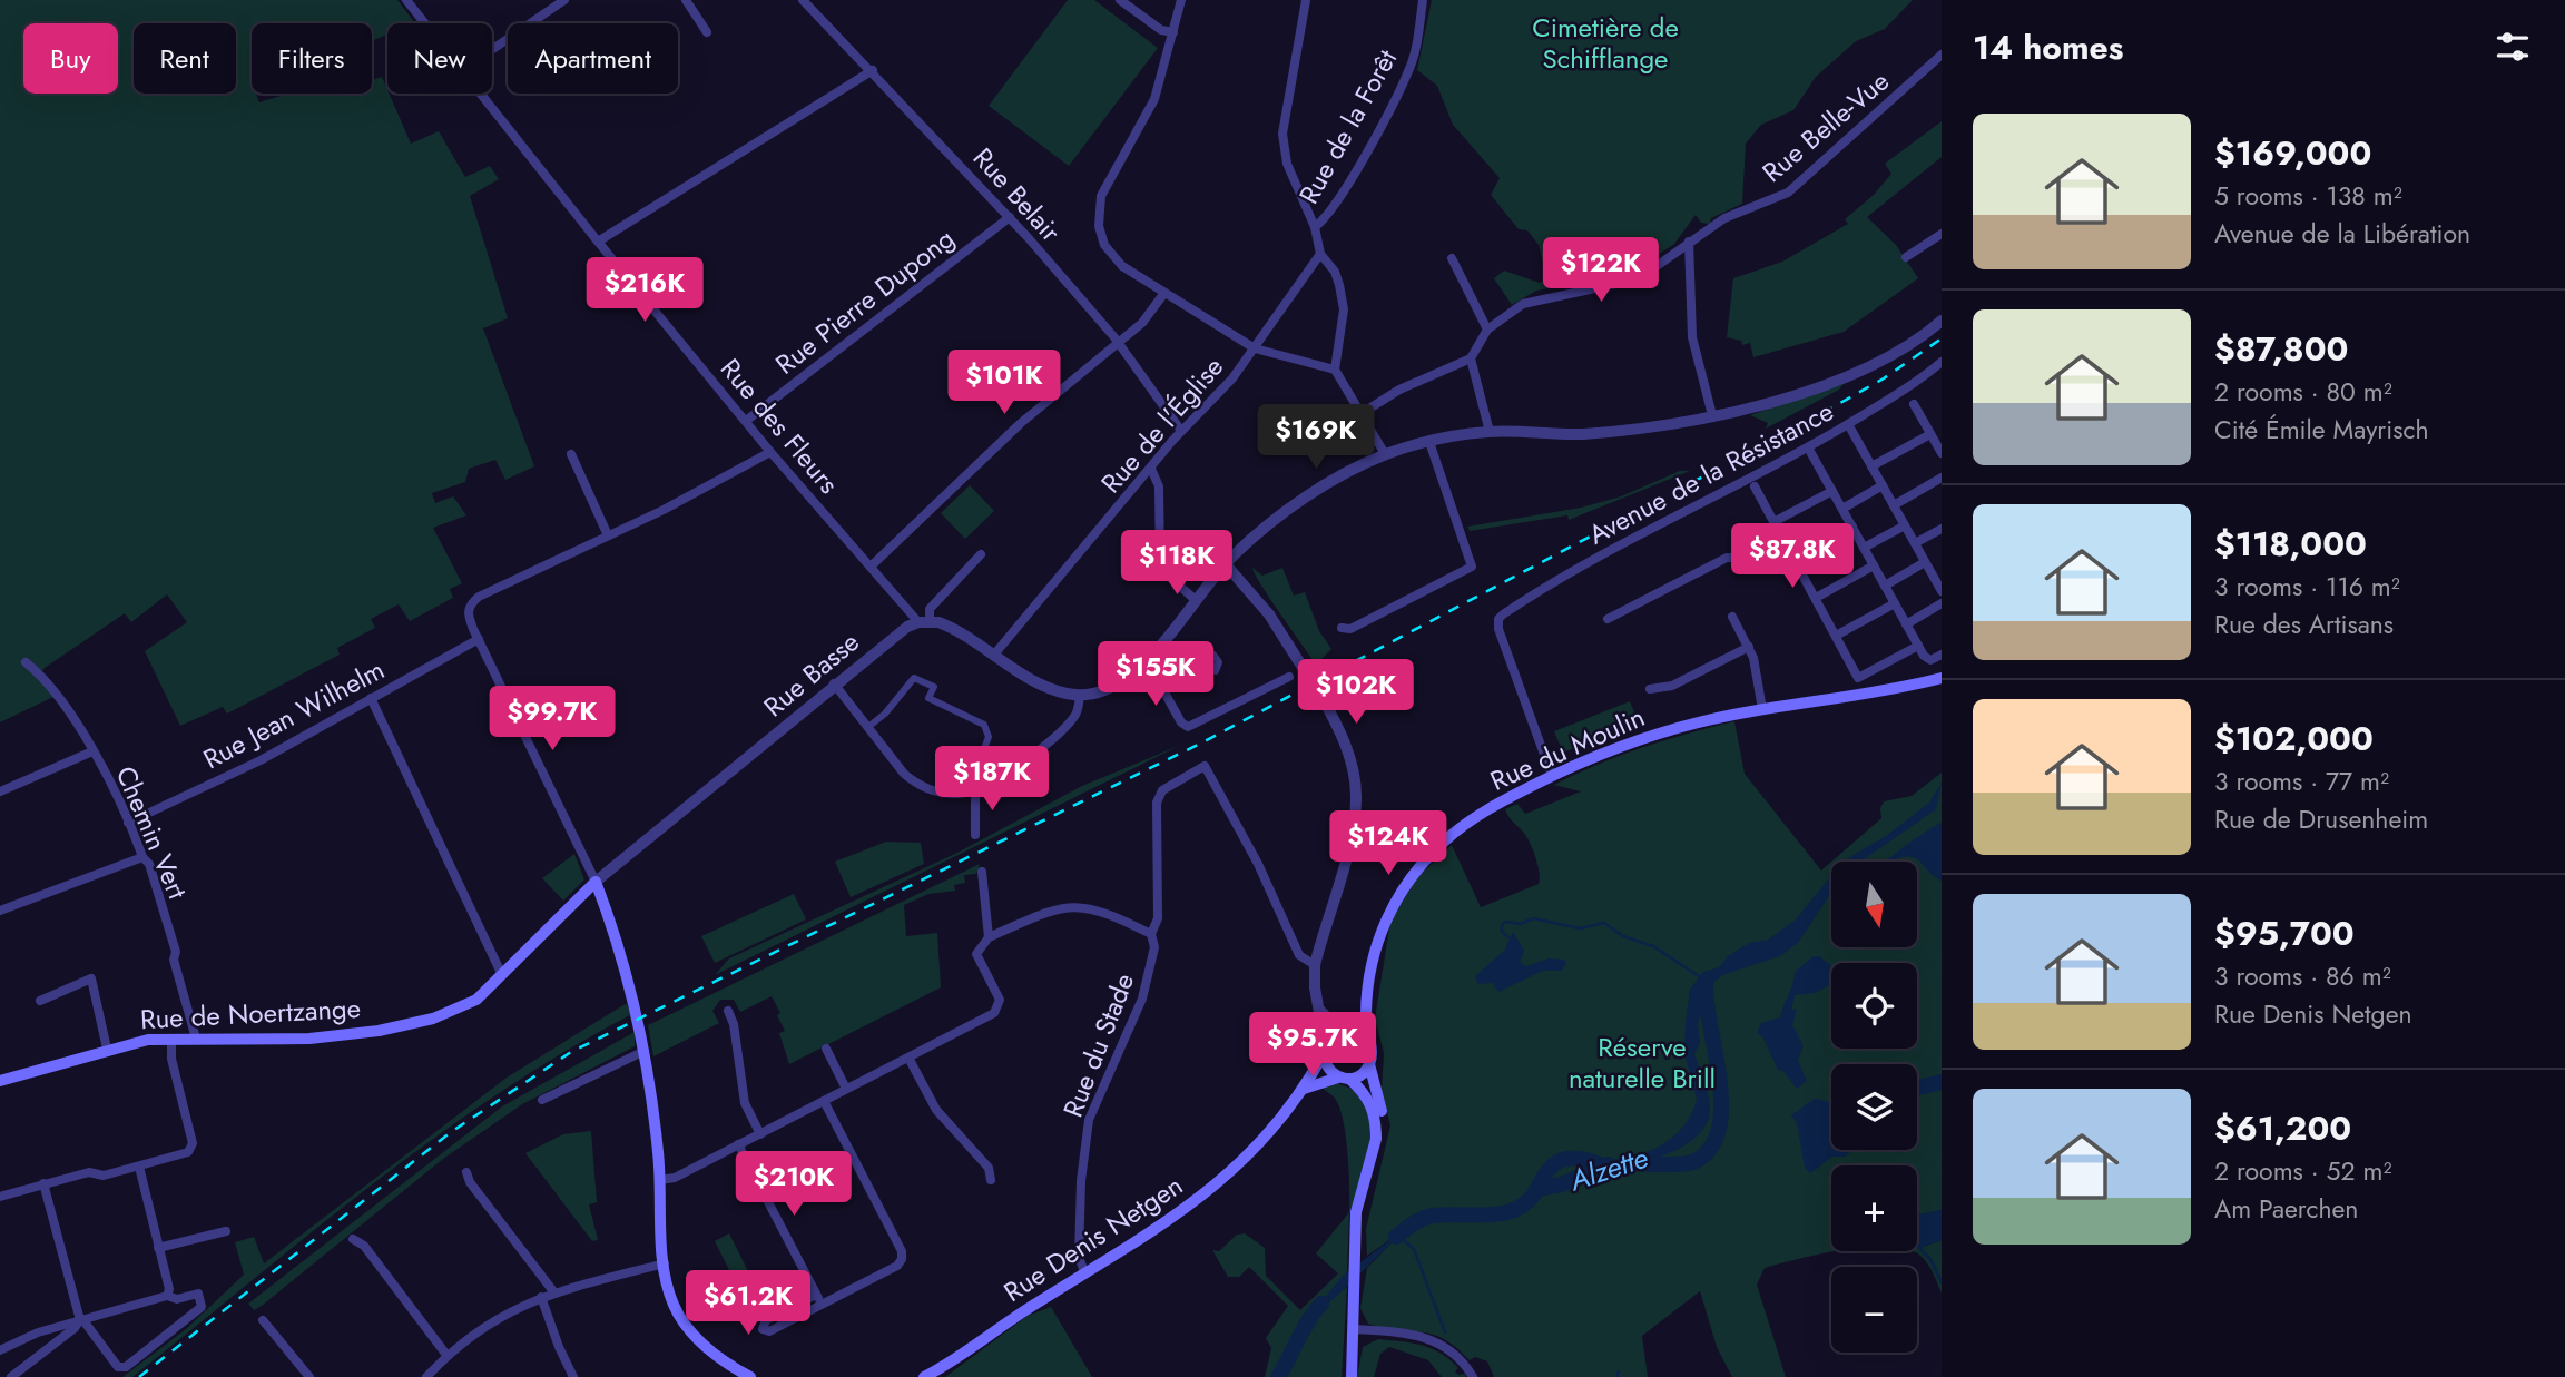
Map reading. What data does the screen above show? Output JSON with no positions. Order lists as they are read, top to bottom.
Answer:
{
  "streets": {
    "main road": ["Rue du Moulin", "Rue de Noertzange", "Rue Denis Netgen"],
    "street": [
      "Rue de la Forêt",
      "Rue Belle-Vue",
      "Rue Belair",
      "Rue Pierre Dupong",
      "Rue de l'Église",
      "Rue des Fleurs",
      "Avenue de la Résistance",
      "Rue Basse",
      "Rue Jean Wilhelm",
      "Chemin Vert",
      "Rue du Stade"
    ]
  },
  "crossings": [
    ["Rue Belair", "Rue Pierre Dupong"],
    ["Rue Belair", "Rue de l'Église"],
    ["Rue Pierre Dupong", "Rue des Fleurs"],
    ["Rue des Fleurs", "Rue Basse"],
    ["Avenue de la Résistance", "Rue du Moulin"],
    ["Rue Basse", "Rue de Noertzange"],
    ["Rue Jean Wilhelm", "Chemin Vert"],
    ["Chemin Vert", "Rue de Noertzange"],
    ["Rue du Stade", "Rue Denis Netgen"]
  ],
  "water": ["Alzette"],
  "parks": ["Cimetière de Schifflange", "Réserve naturelle Brill"],
  "north": "bottom",
  "page": {
    "heading": "14 homes",
    "chip": [
      "Buy",
      "Rent",
      "Filters",
      "New",
      "Apartment"
    ],
    "list": [
      {
        "name": "$169,000",
        "note": "5 rooms · 138 m² · Avenue de la Libération"
      },
      {
        "name": "$87,800",
        "note": "2 rooms · 80 m² · Cité Émile Mayrisch"
      },
      {
        "name": "$118,000",
        "note": "3 rooms · 116 m² · Rue des Artisans"
      },
      {
        "name": "$102,000",
        "note": "3 rooms · 77 m² · Rue de Drusenheim"
      },
      {
        "name": "$95,700",
        "note": "3 rooms · 86 m² · Rue Denis Netgen"
      },
      {
        "name": "$61,200",
        "note": "2 rooms · 52 m² · Am Paerchen"
      }
    ],
    "price": [
      "$122K",
      "$216K",
      "$101K",
      "$169K",
      "$87.8K",
      "$118K",
      "$155K",
      "$102K",
      "$99.7K",
      "$187K",
      "$124K",
      "$95.7K",
      "$210K",
      "$61.2K"
    ],
    "map_buttons": ["+", "−"]
  }
}
